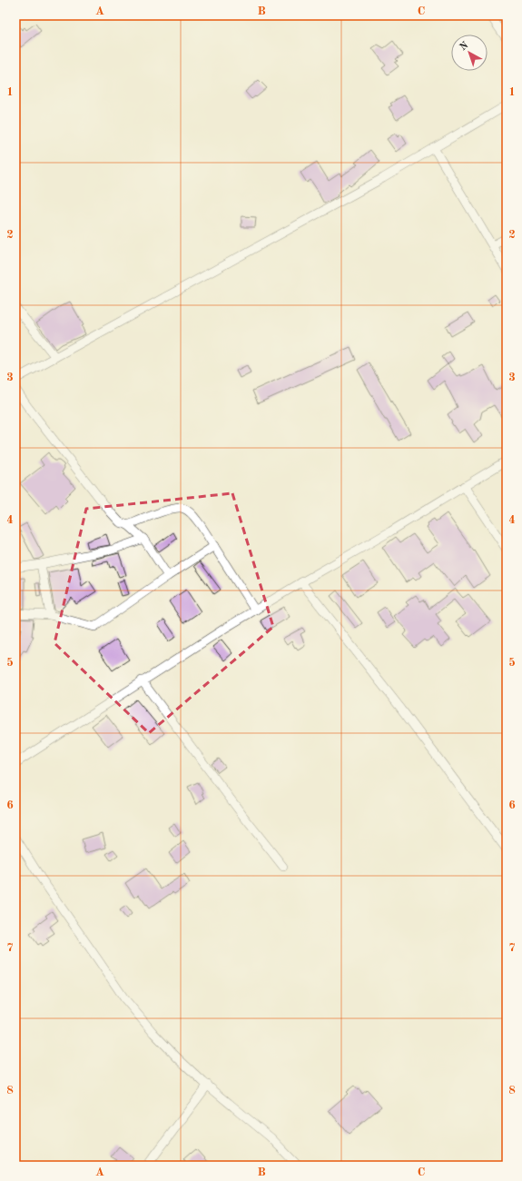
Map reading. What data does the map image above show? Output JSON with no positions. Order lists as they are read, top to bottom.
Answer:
{
  "north": "top left",
  "grid": {
    "columns": ["A", "B", "C"],
    "rows": [
      "1",
      "2",
      "3",
      "4",
      "5",
      "6",
      "7",
      "8"
    ]
  }
}
